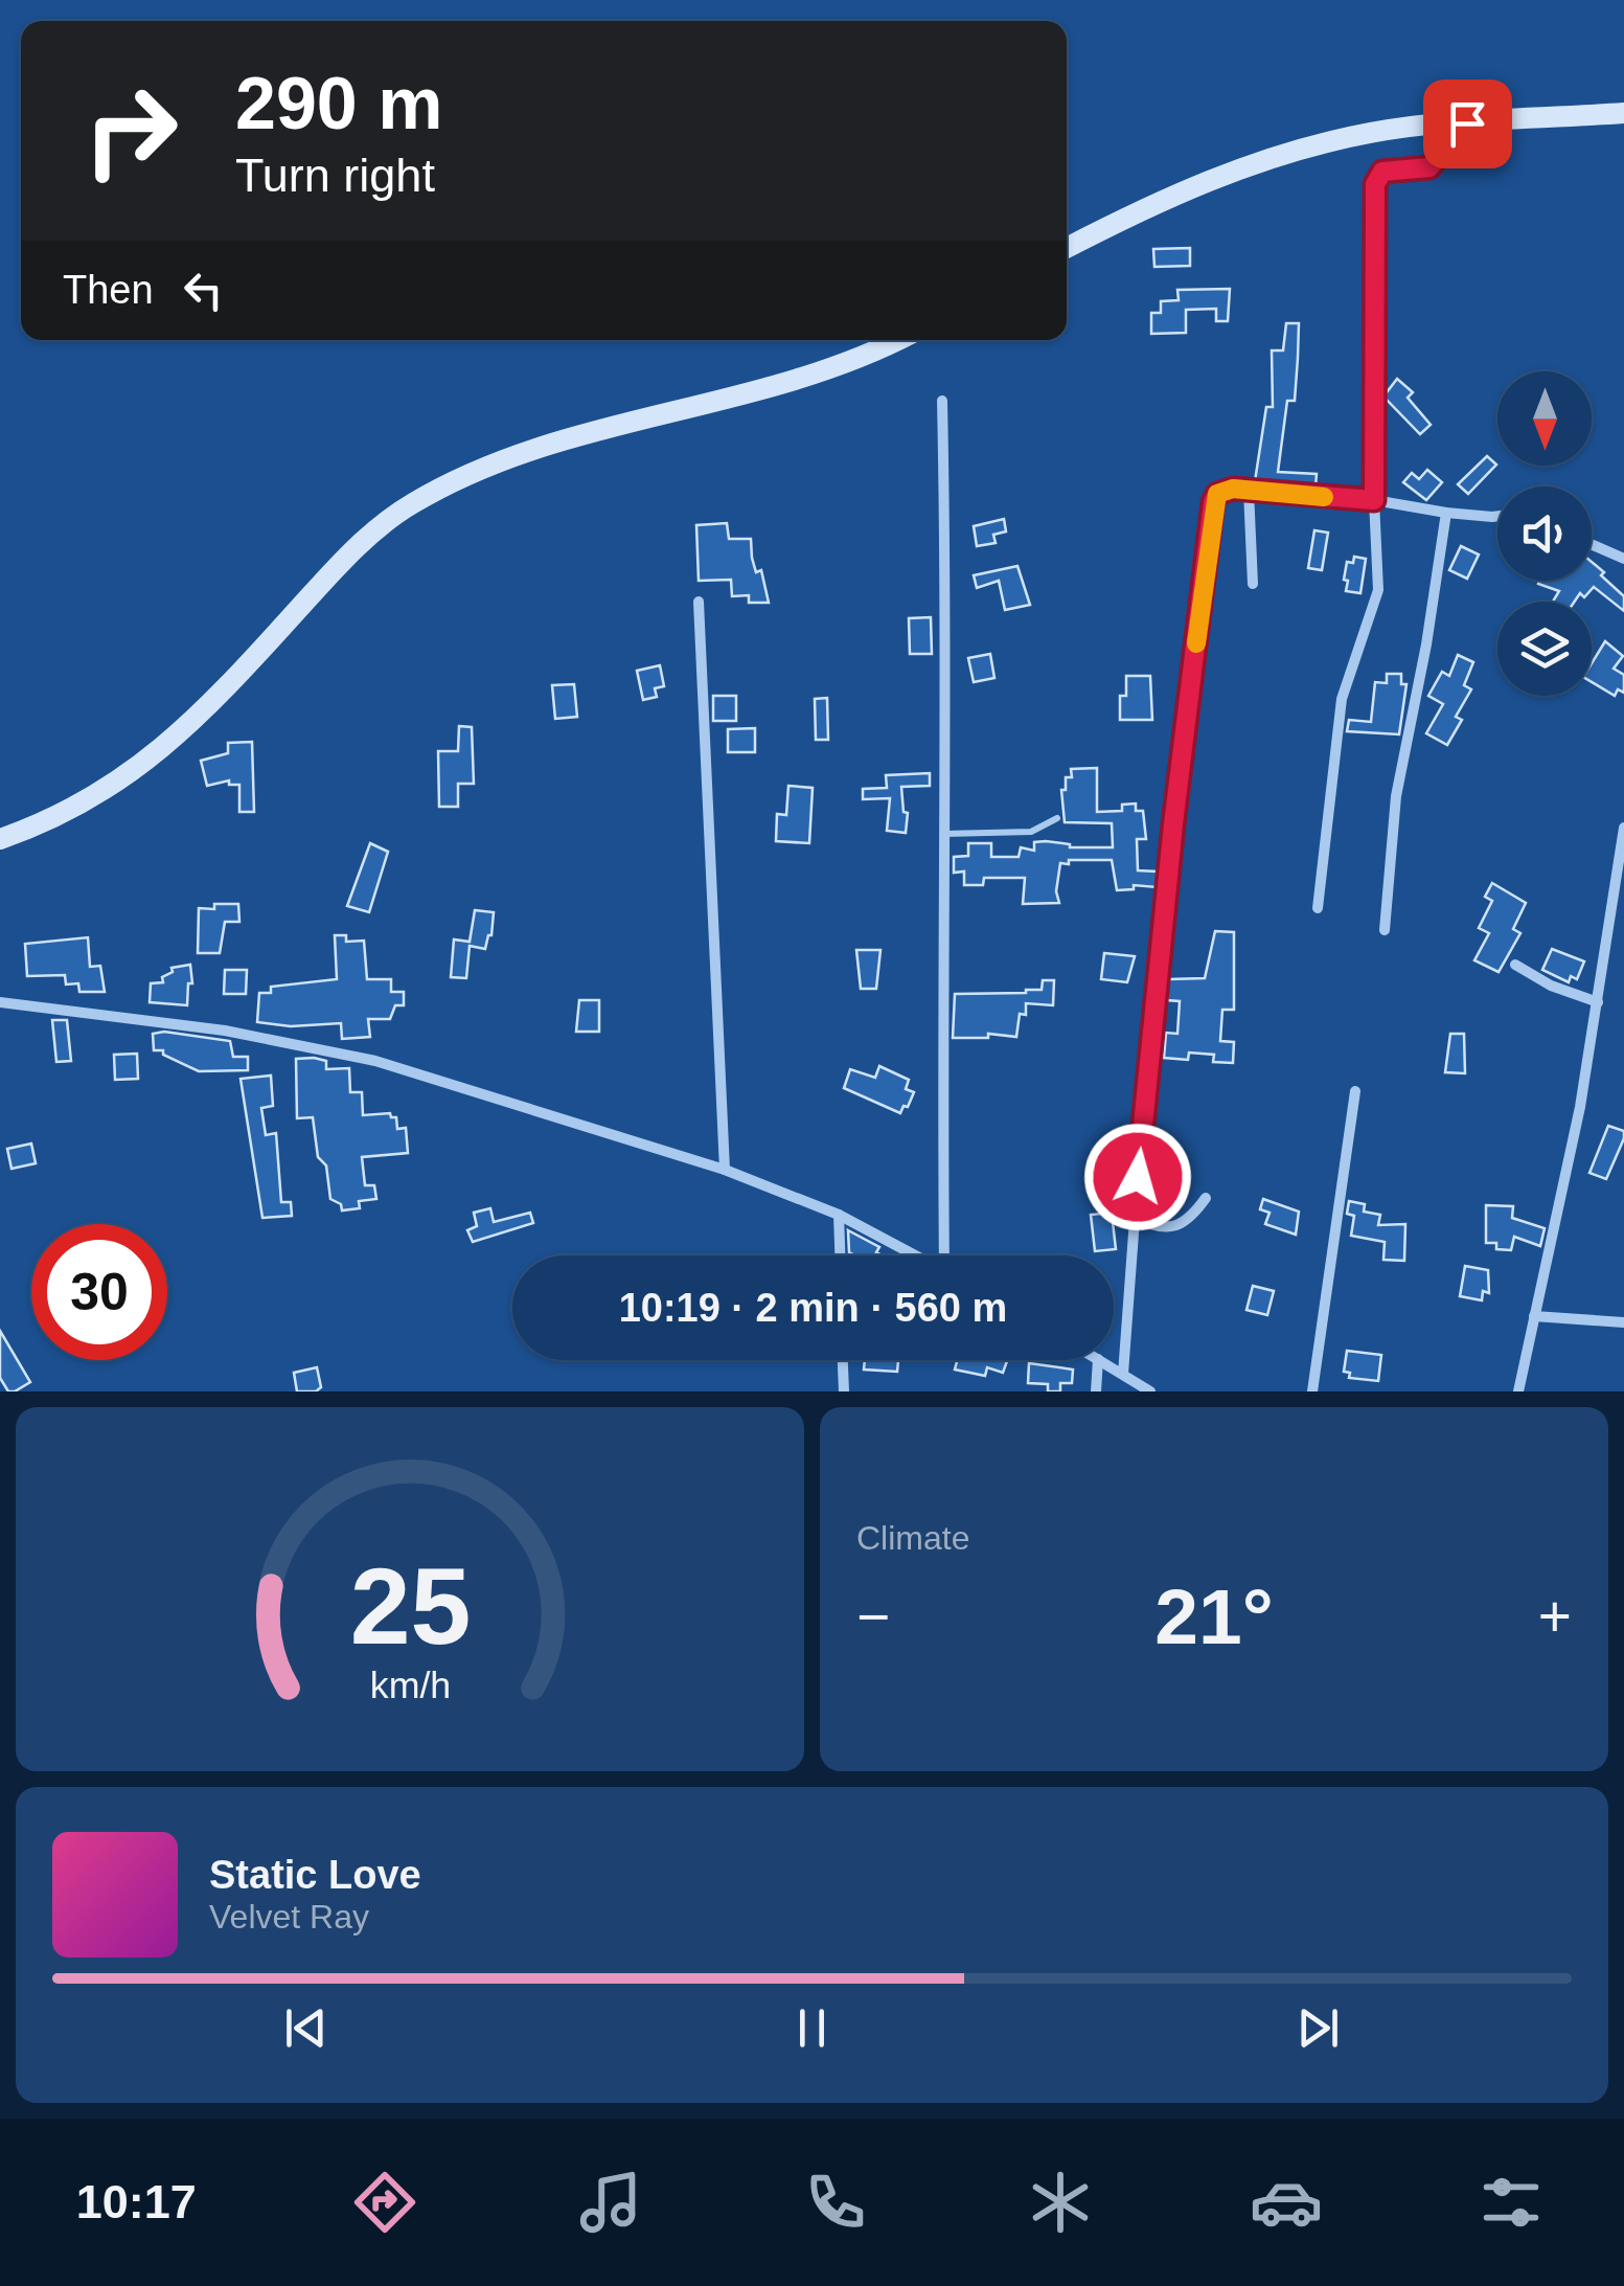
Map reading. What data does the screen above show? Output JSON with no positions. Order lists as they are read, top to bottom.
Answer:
{
  "north": "bottom",
  "page": {
    "turn": ["290 m", "Turn right"],
    "then": "Then",
    "limit": "30",
    "trip": "10:19 · 2 min · 560 m",
    "tile": "Climate",
    "heat": ["−", "21°", "+"],
    "song": ["Static Love", "Velvet Ray"],
    "tabs": "10:17",
    "gauge": ["25", "km/h"]
  }
}
